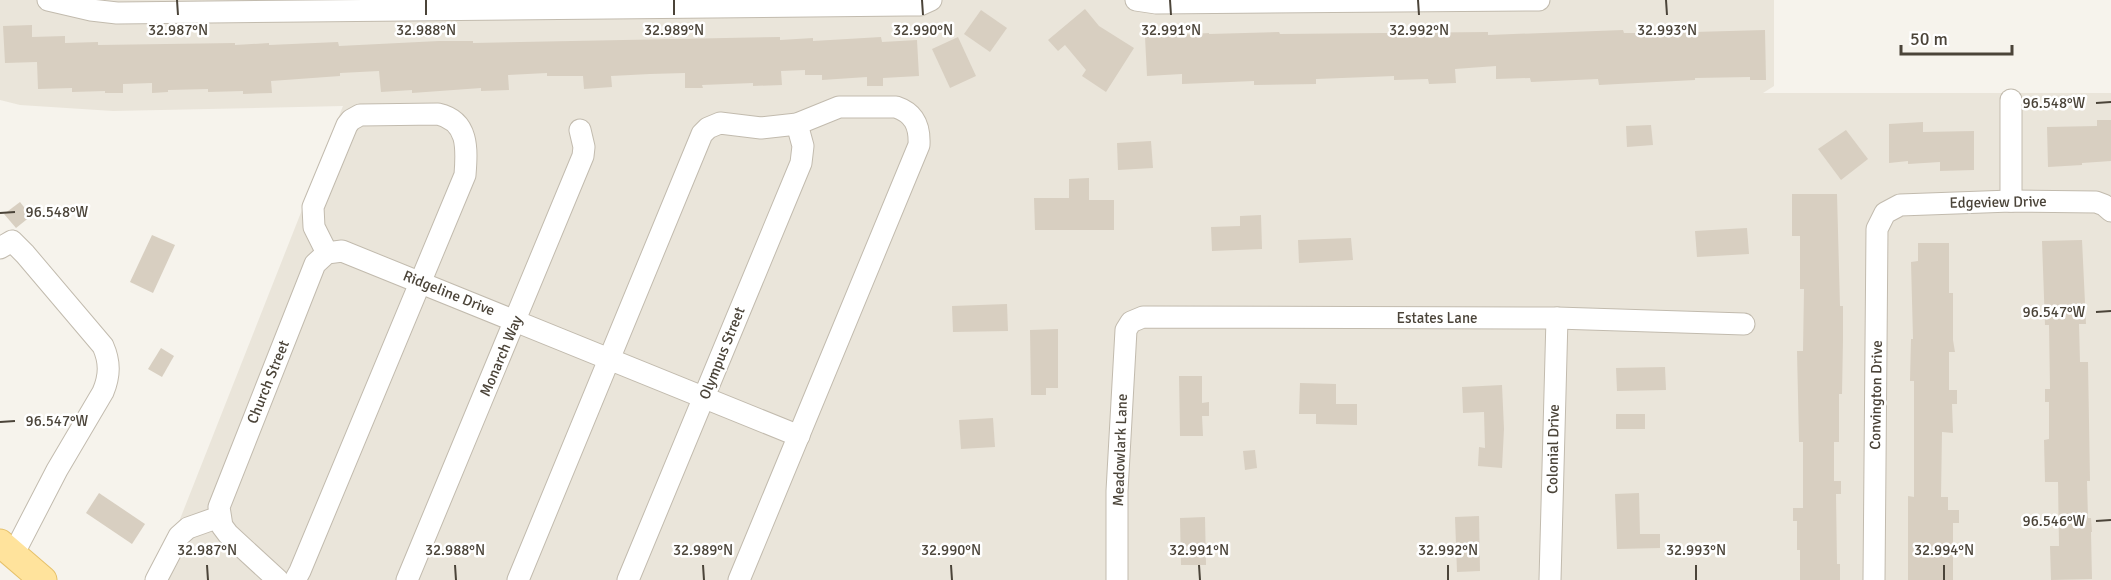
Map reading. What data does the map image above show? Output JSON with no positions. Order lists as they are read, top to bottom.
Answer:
{
  "streets": {
    "street": [
      "Edgeview Drive",
      "Ridgeline Drive",
      "Estates Lane",
      "Olympus Street",
      "Monarch Way",
      "Church Street",
      "Convington Drive",
      "Colonial Drive",
      "Meadowlark Lane"
    ]
  },
  "crossings": [
    ["Edgeview Drive", "Convington Drive"],
    ["Ridgeline Drive", "Olympus Street"],
    ["Ridgeline Drive", "Monarch Way"],
    ["Ridgeline Drive", "Church Street"],
    ["Estates Lane", "Colonial Drive"],
    ["Estates Lane", "Meadowlark Lane"]
  ],
  "scale_bar": "50 m",
  "coordinates": [
    "32.987°N",
    "32.988°N",
    "32.989°N",
    "32.990°N",
    "32.991°N",
    "32.992°N",
    "32.993°N",
    "96.548°W",
    "96.547°W",
    "96.546°W",
    "32.994°N"
  ]
}
